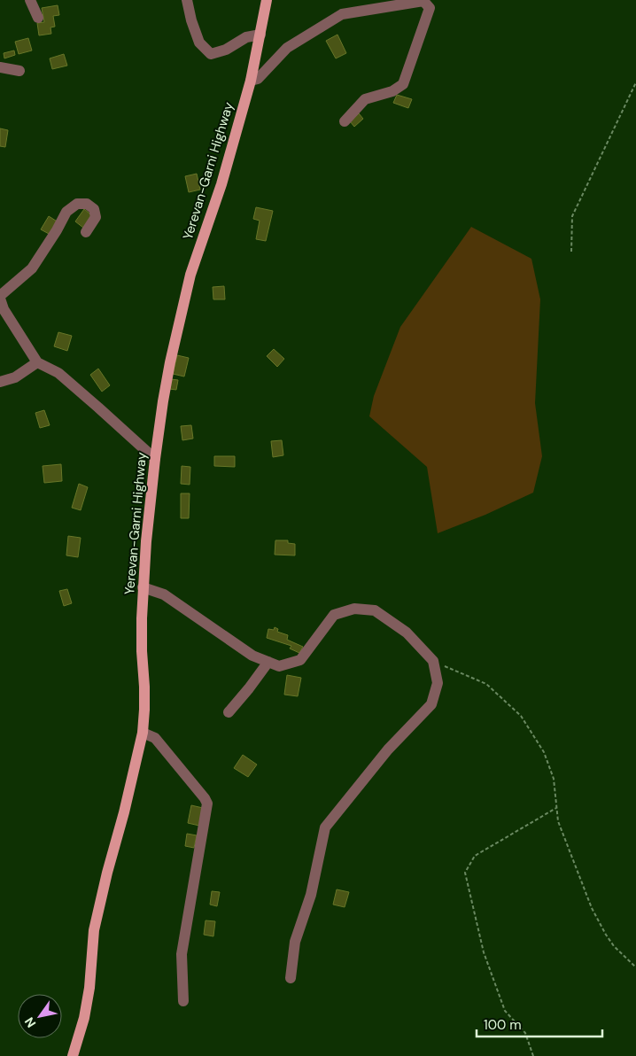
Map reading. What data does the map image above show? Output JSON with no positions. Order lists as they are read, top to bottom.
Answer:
{
  "streets": {
    "main road": ["Yerevan-Garni Highway"]
  },
  "scale_bar": "100 m",
  "north": "bottom left"
}
